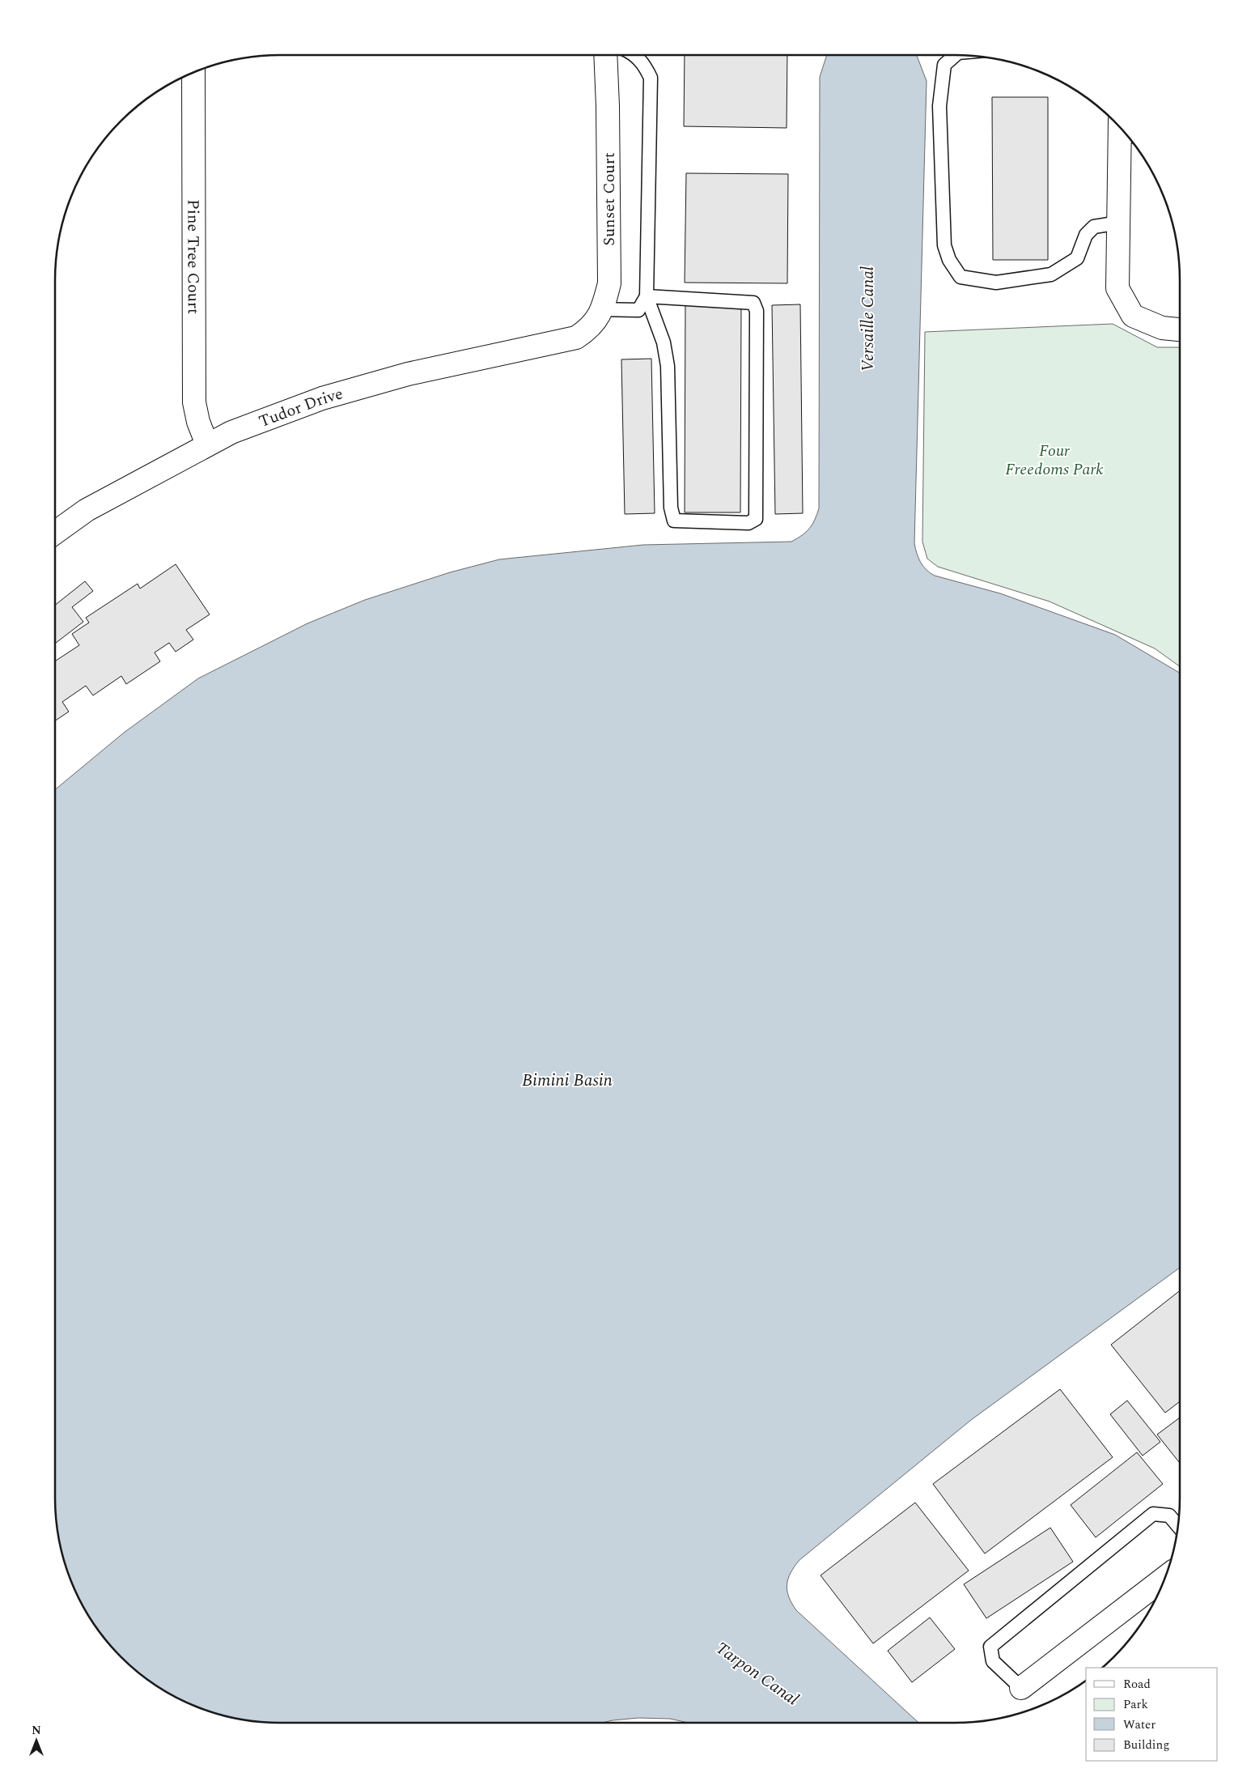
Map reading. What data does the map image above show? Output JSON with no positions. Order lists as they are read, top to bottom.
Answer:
{
  "streets": {
    "street": ["Sunset Court", "Pine Tree Court", "Tudor Drive"]
  },
  "crossings": [
    ["Sunset Court", "Tudor Drive"],
    ["Pine Tree Court", "Tudor Drive"]
  ],
  "water": ["Versaille Canal", "Bimini Basin", "Tarpon Canal"],
  "parks": ["Four Freedoms Park"],
  "legend": [
    "Road",
    "Park",
    "Water",
    "Building"
  ],
  "north": "top"
}
